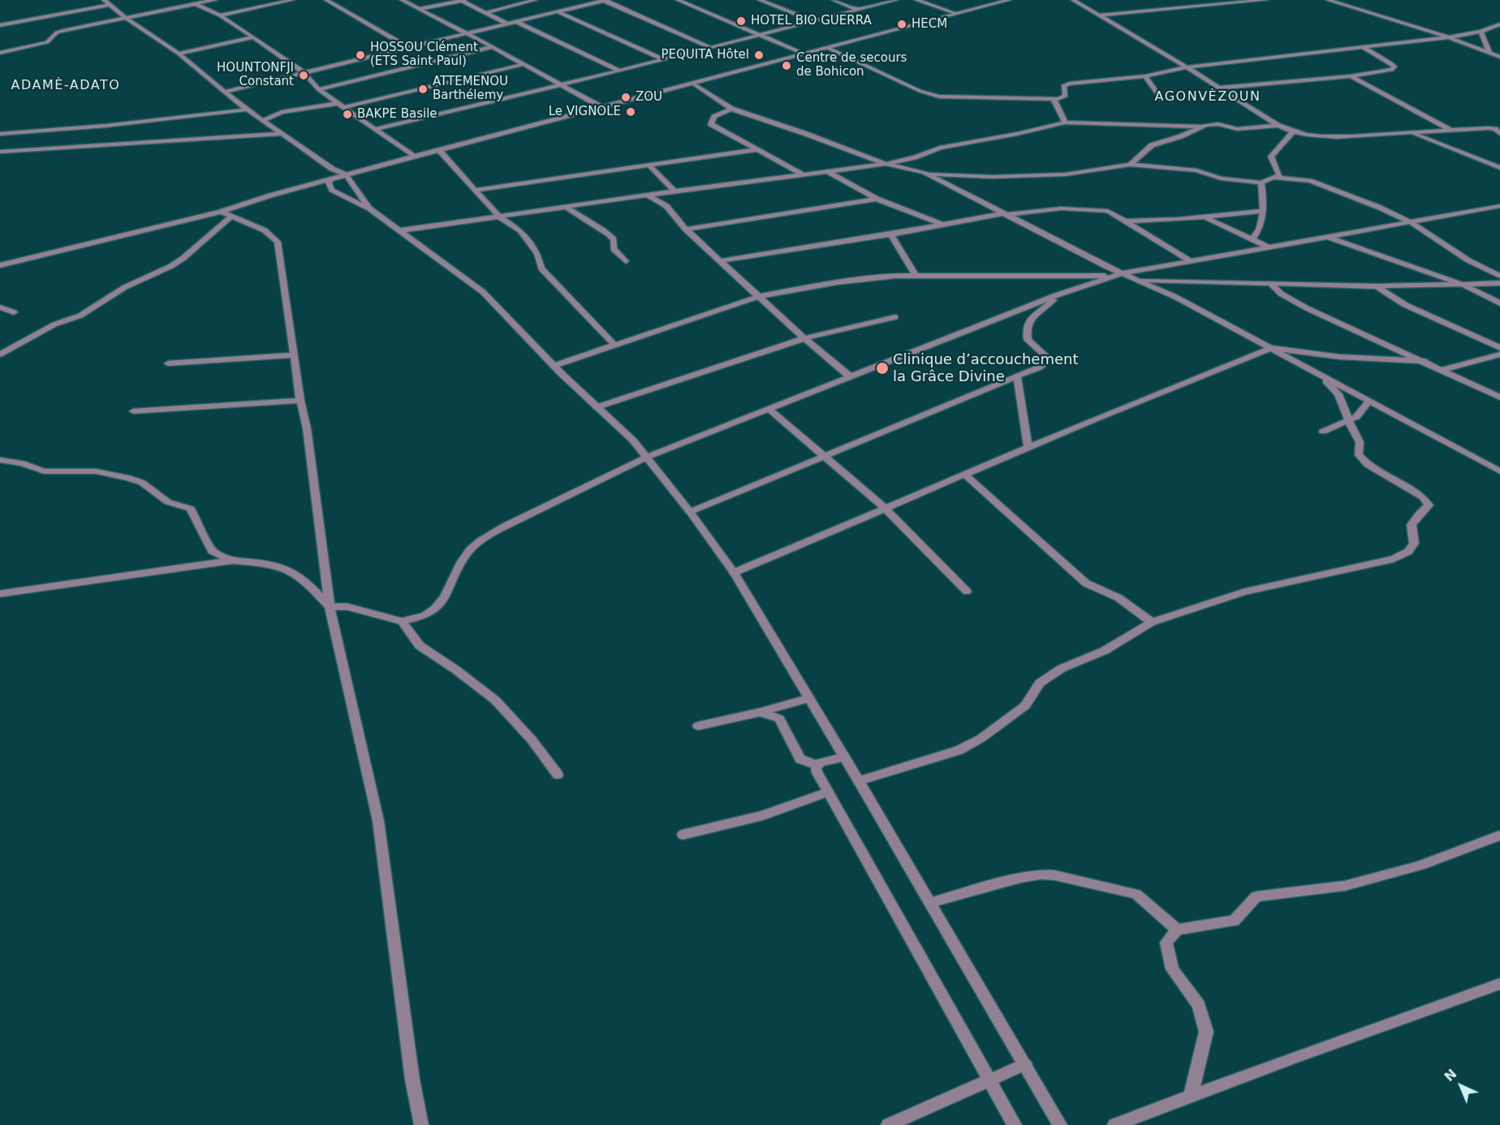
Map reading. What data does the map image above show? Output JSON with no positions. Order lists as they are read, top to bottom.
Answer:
{
  "districts": ["ADAMÈ-ADATO", "AGONVÈZOUN"],
  "places": [
    "HOTEL BIO GUERRA",
    "HECM",
    "HOSSOU Clément (ETS Saint Paul)",
    "PEQUITA Hôtel",
    "Centre de secours de Bohicon",
    "HOUNTONFJI Constant",
    "ATTEMENOU Barthélemy",
    "ZOU",
    "Le VIGNOLE",
    "BAKPE Basile",
    "Clinique d’accouchement la Grâce Divine"
  ],
  "north": "top left"
}
